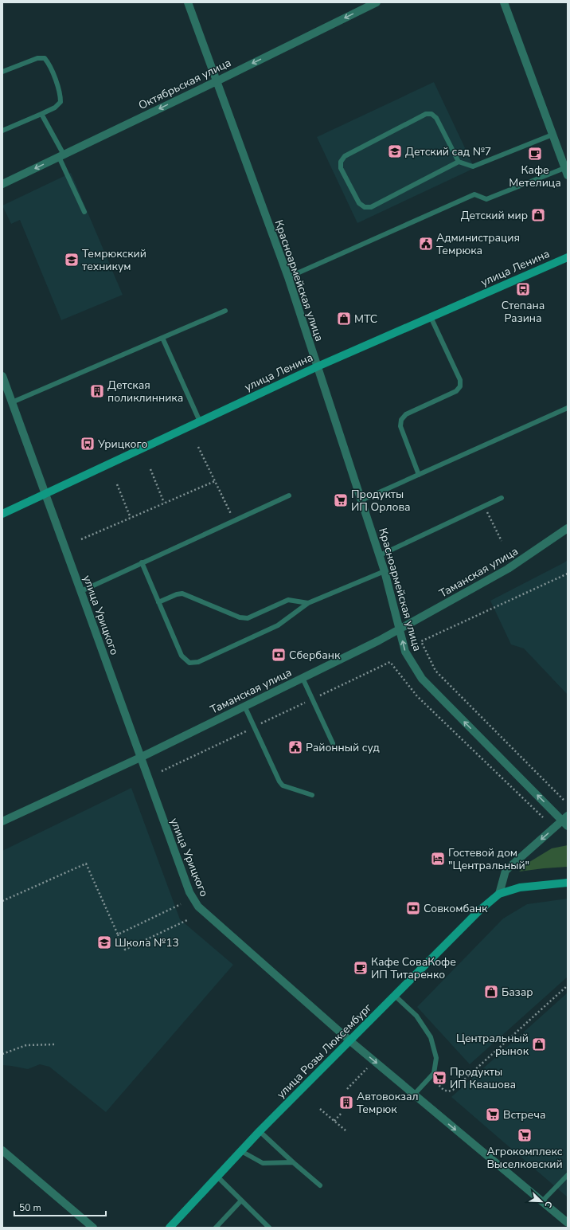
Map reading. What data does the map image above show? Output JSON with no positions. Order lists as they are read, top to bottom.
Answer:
{
  "streets": {
    "street": [
      "Октябрьская улица",
      "улица Ленина",
      "Красноармейская улица",
      "Таманская улица",
      "улица Урицкого",
      "улица Розы Люксембург"
    ]
  },
  "crossings": [
    ["Октябрьская улица", "Красноармейская улица"],
    ["улица Ленина", "Красноармейская улица"],
    ["улица Ленина", "улица Урицкого"],
    ["Красноармейская улица", "Таманская улица"],
    ["Таманская улица", "улица Урицкого"],
    ["улица Урицкого", "улица Розы Люксембург"]
  ],
  "one_way": ["Октябрьская улица"],
  "places": {
    "school or university": ["Детский сад №7", "Темрюкский техникум", "Школа №13"],
    "cafe": ["Кафе Метелица", "Кафе СоваКофе ИП Титаренко"],
    "shop": [
      "Детский мир",
      "МТС",
      "Базар",
      "Центральный рынок"
    ],
    "public building": ["Администрация Темрюка", "Районный суд"],
    "bus stop": ["Степана Разина", "Урицкого"],
    "building": ["Детская поликлинника", "Автовокзал Темрюк"],
    "supermarket": [
      "Продукты ИП Орлова",
      "Продукты ИП Квашова",
      "Встреча",
      "Агрокомплекс Выселковский"
    ],
    "bank": ["Сбербанк", "Совкомбанк"],
    "hotel": ["Гостевой дом \"Центральный\""]
  },
  "scale_bar": "50 m",
  "north": "bottom right"
}
